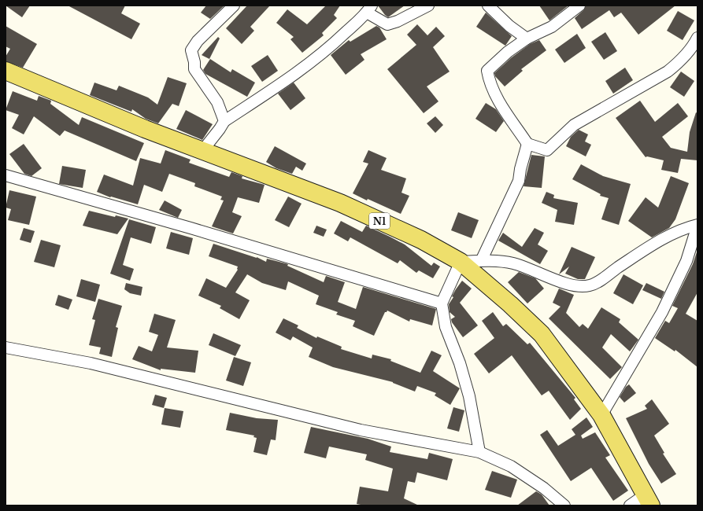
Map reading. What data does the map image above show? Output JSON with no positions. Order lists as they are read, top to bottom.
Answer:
{
  "streets": {
    "main road": ["N1"]
  }
}
